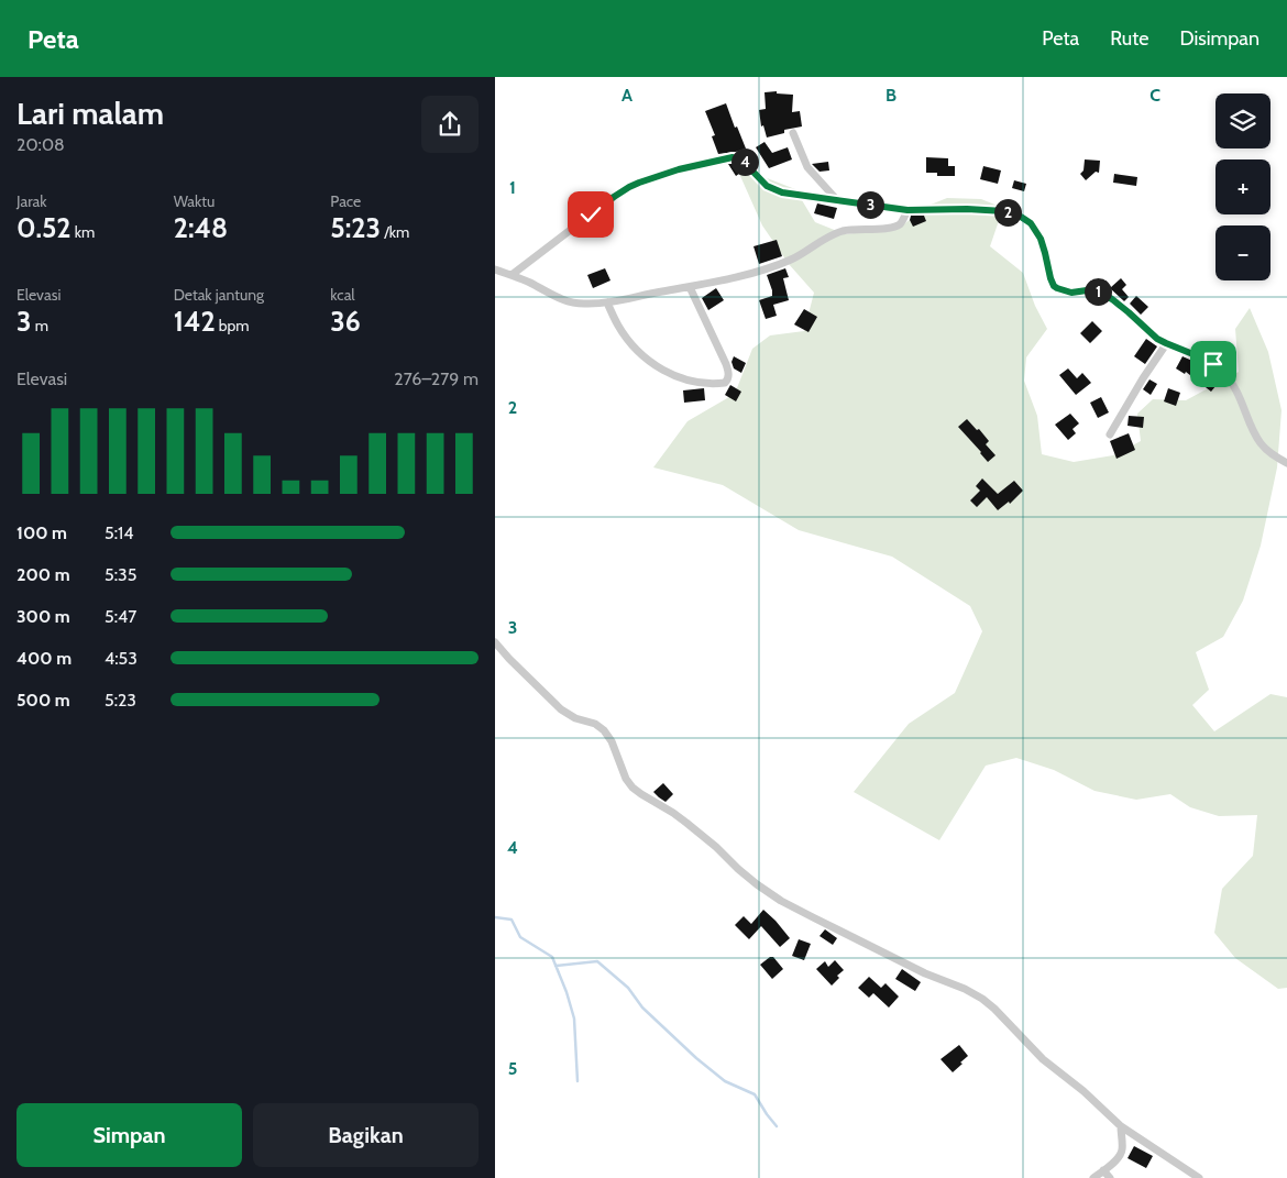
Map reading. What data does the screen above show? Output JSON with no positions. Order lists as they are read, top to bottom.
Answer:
{
  "page": {
    "header": "Peta",
    "nav": ["Peta", "Rute", "Disimpan"],
    "heading": ["Lari malam", "20:08"],
    "map_buttons": ["+", "−"],
    "pins": [
      "4",
      "3",
      "2",
      "1"
    ],
    "stats": [
      ["Jarak", "0.52 km"],
      ["Waktu", "2:48"],
      ["Pace", "5:23 /km"],
      ["Elevasi", "3 m"],
      ["Detak jantung", "142 bpm"],
      ["kcal", "36"]
    ],
    "chart": ["Elevasi", "276–279 m"],
    "list": [
      {
        "name": "100 m",
        "note": "5:14"
      },
      {
        "name": "200 m",
        "note": "5:35"
      },
      {
        "name": "300 m",
        "note": "5:47"
      },
      {
        "name": "400 m",
        "note": "4:53"
      },
      {
        "name": "500 m",
        "note": "5:23"
      }
    ],
    "buttons": ["Simpan", "Bagikan"]
  },
  "grid": {
    "columns": ["A", "B", "C"],
    "rows": [
      "1",
      "2",
      "3",
      "4",
      "5"
    ]
  }
}
